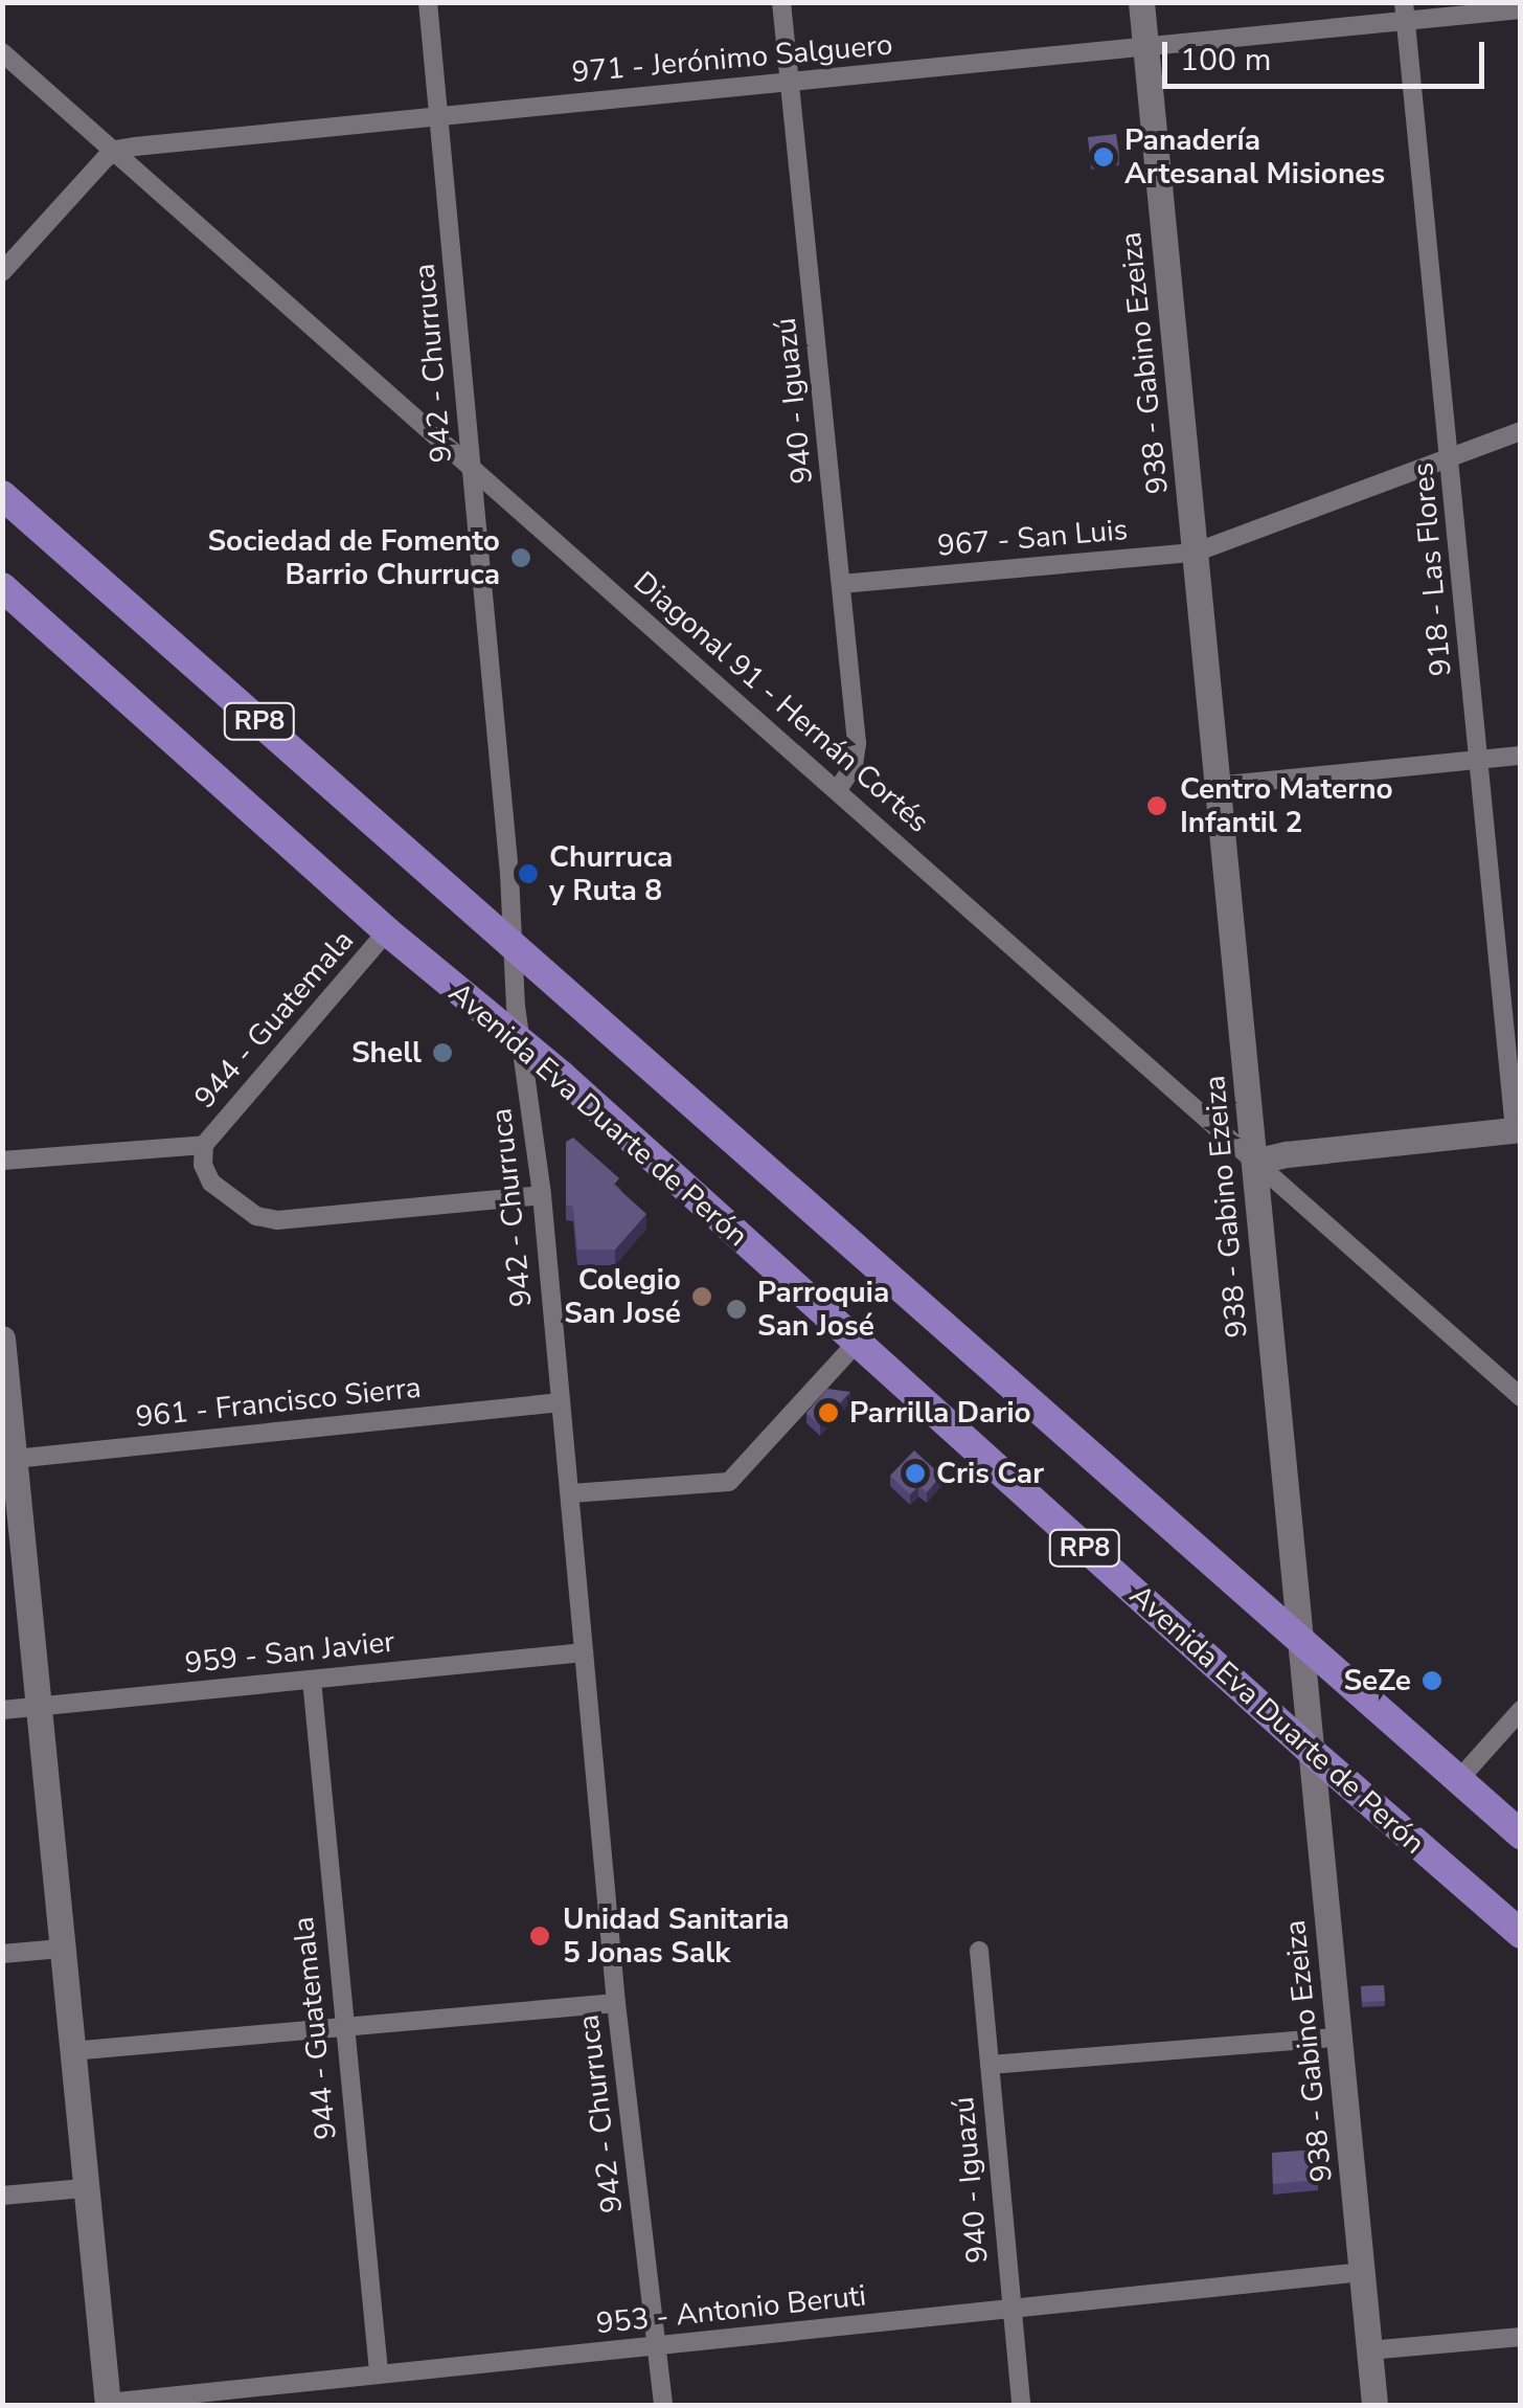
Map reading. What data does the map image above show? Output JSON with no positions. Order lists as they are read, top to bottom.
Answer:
{
  "streets": {
    "main road": ["RP8", "Avenida Eva Duarte de Perón"],
    "street": [
      "971 - Jerónimo Salguero",
      "942 - Churruca",
      "938 - Gabino Ezeiza",
      "940 - Iguazú",
      "967 - San Luis",
      "918 - Las Flores",
      "Diagonal 91 - Hernán Cortés",
      "944 - Guatemala",
      "961 - Francisco Sierra",
      "959 - San Javier",
      "953 - Antonio Beruti"
    ]
  },
  "crossings": [
    ["971 - Jerónimo Salguero", "942 - Churruca"],
    ["971 - Jerónimo Salguero", "938 - Gabino Ezeiza"],
    ["971 - Jerónimo Salguero", "940 - Iguazú"],
    ["971 - Jerónimo Salguero", "918 - Las Flores"],
    ["971 - Jerónimo Salguero", "Diagonal 91 - Hernán Cortés"],
    ["942 - Churruca", "Diagonal 91 - Hernán Cortés"],
    ["942 - Churruca", "RP8"],
    ["942 - Churruca", "Avenida Eva Duarte de Perón"],
    ["942 - Churruca", "961 - Francisco Sierra"],
    ["942 - Churruca", "959 - San Javier"],
    ["942 - Churruca", "953 - Antonio Beruti"],
    ["938 - Gabino Ezeiza", "967 - San Luis"],
    ["938 - Gabino Ezeiza", "Diagonal 91 - Hernán Cortés"],
    ["938 - Gabino Ezeiza", "RP8"],
    ["938 - Gabino Ezeiza", "Avenida Eva Duarte de Perón"],
    ["938 - Gabino Ezeiza", "953 - Antonio Beruti"],
    ["940 - Iguazú", "967 - San Luis"],
    ["940 - Iguazú", "Diagonal 91 - Hernán Cortés"],
    ["940 - Iguazú", "953 - Antonio Beruti"],
    ["967 - San Luis", "918 - Las Flores"],
    ["944 - Guatemala", "Avenida Eva Duarte de Perón"],
    ["944 - Guatemala", "959 - San Javier"],
    ["944 - Guatemala", "953 - Antonio Beruti"]
  ],
  "places": [
    "Panadería Artesanal Misiones",
    "Sociedad de Fomento Barrio Churruca",
    "Centro Materno Infantil 2",
    "Churruca y Ruta 8",
    "Shell",
    "Colegio San José",
    "Parroquia San José",
    "Parrilla Dario",
    "Cris Car",
    "SeZe",
    "Unidad Sanitaria 5 Jonas Salk"
  ],
  "scale_bar": "100 m"
}
